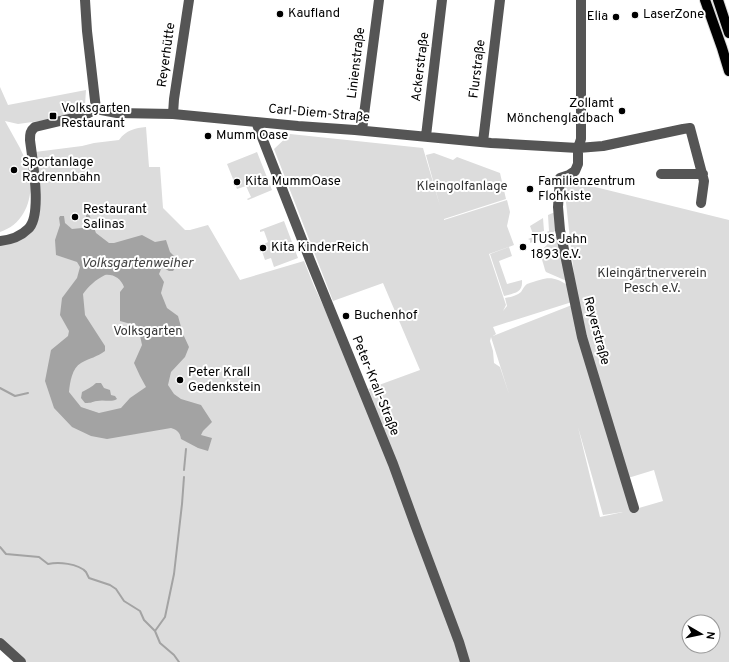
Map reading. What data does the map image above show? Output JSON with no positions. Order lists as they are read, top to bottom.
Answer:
{
  "streets": {
    "street": [
      "Reyerhütte",
      "Linienstraße",
      "Ackerstraße",
      "Flurstraße",
      "Carl-Diem-Straße",
      "Reyerstraße",
      "Peter-Krall-Straße"
    ]
  },
  "crossings": [
    ["Reyerhütte", "Carl-Diem-Straße"],
    ["Linienstraße", "Carl-Diem-Straße"],
    ["Ackerstraße", "Carl-Diem-Straße"],
    ["Flurstraße", "Carl-Diem-Straße"],
    ["Carl-Diem-Straße", "Reyerstraße"],
    ["Carl-Diem-Straße", "Peter-Krall-Straße"]
  ],
  "water": ["Volksgartenweiher"],
  "parks": ["Kleingolfanlage", "Kleingärtnerverein Pesch e.V.", "Volksgarten"],
  "places": {
    "other": [
      "Kaufland",
      "LaserZone",
      "Elia",
      "Zollamt Mönchengladbach",
      "Mumm Oase",
      "Sportanlage Radrennbahn",
      "Kita MummOase",
      "Familienzentrum Flohkiste",
      "Restaurant Salinas",
      "TUS Jahn 1893 e.V.",
      "Kita KinderReich",
      "Buchenhof",
      "Peter Krall Gedenkstein"
    ],
    "transit": ["Volksgarten Restaurant"]
  },
  "north": "right"
}
